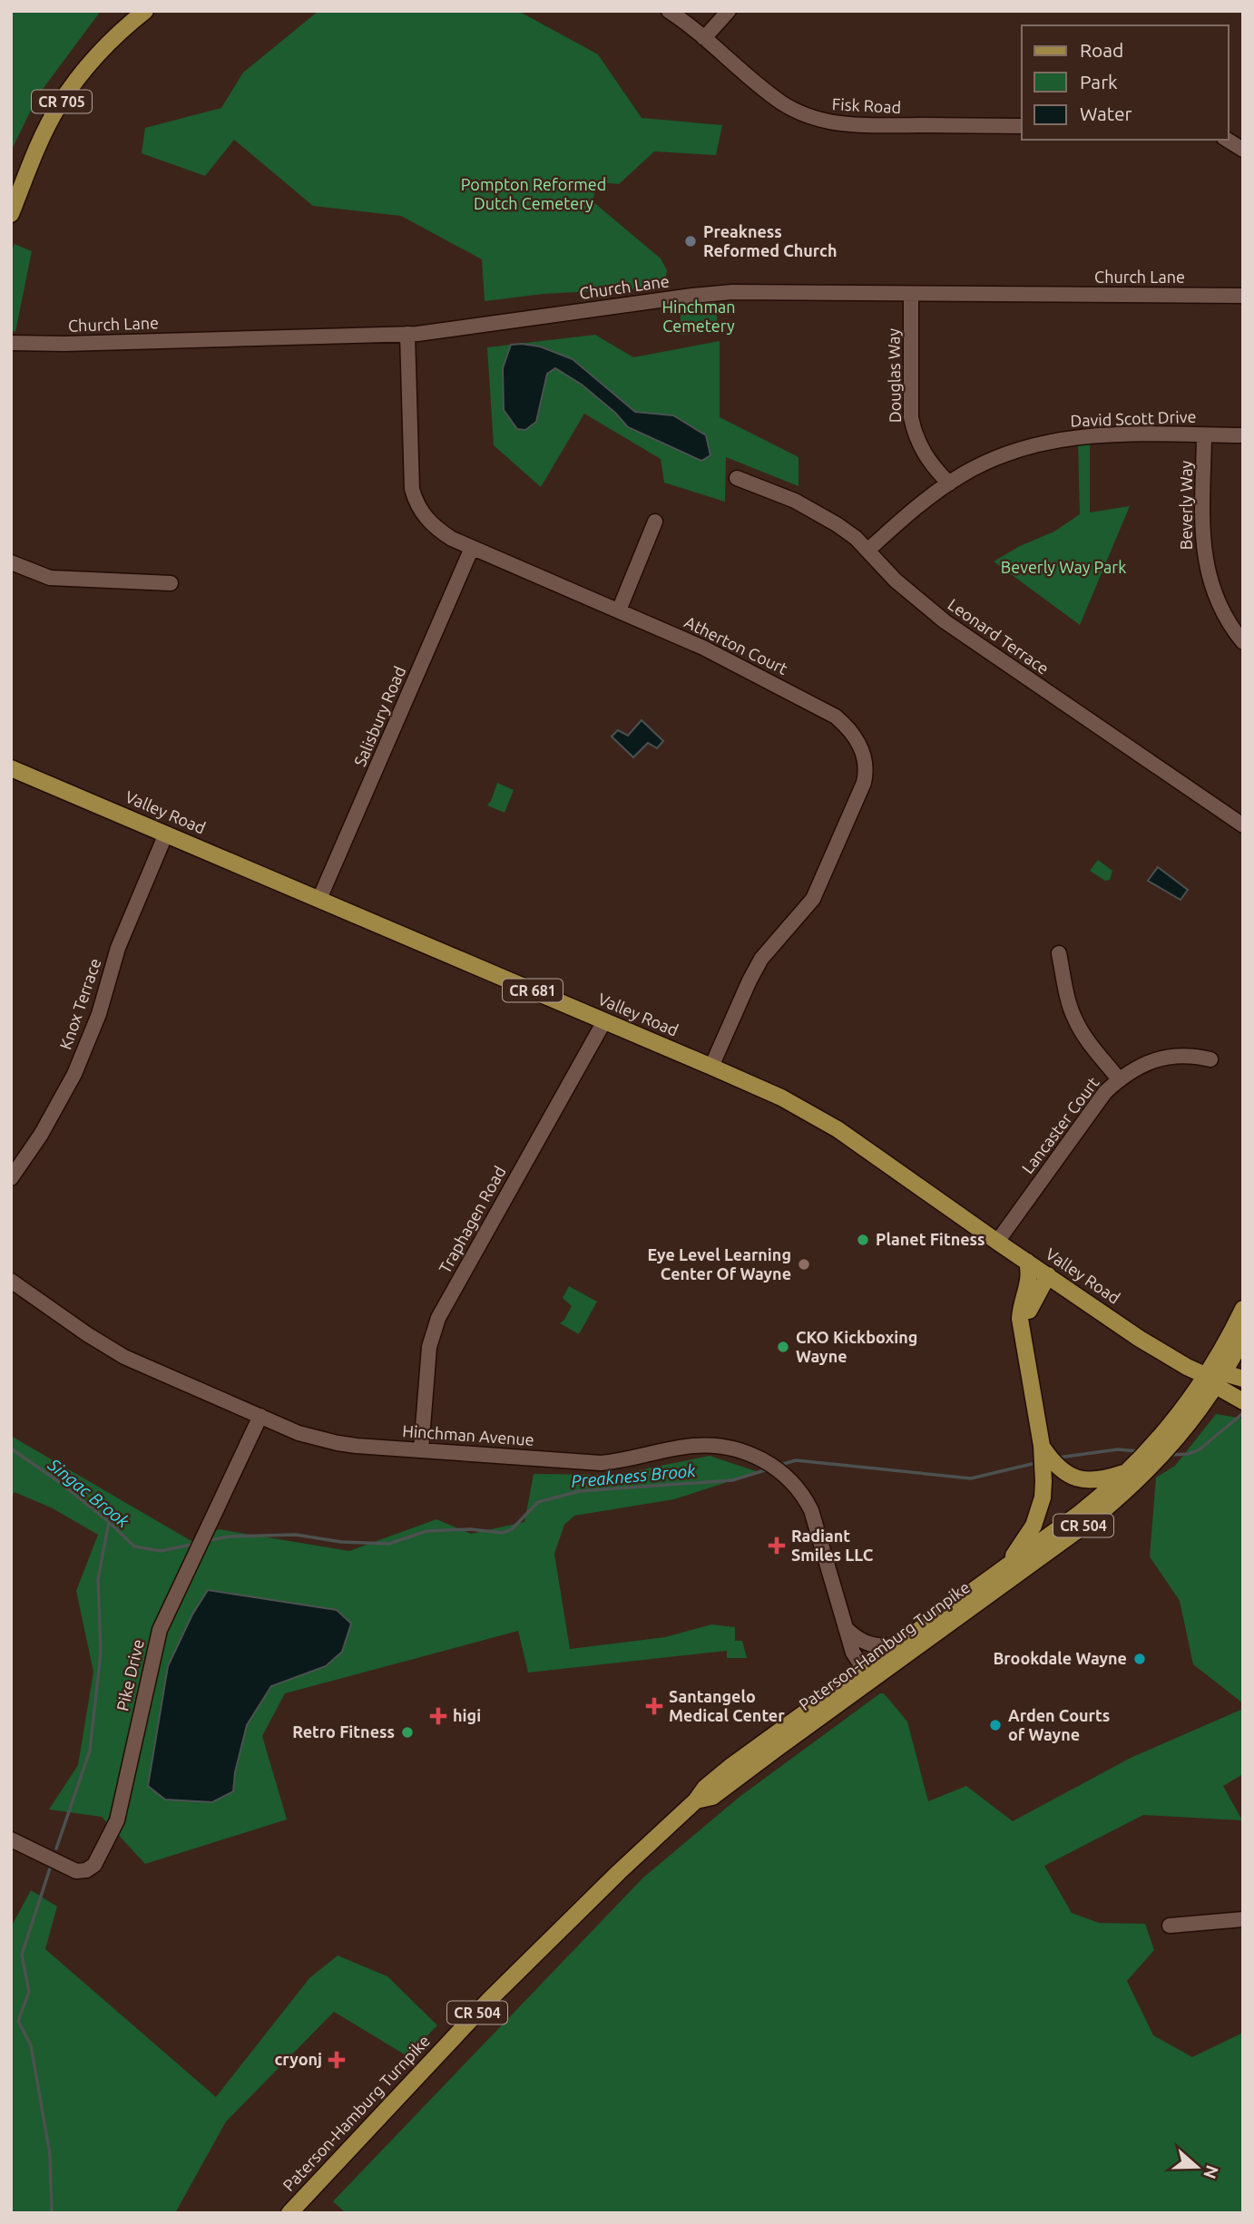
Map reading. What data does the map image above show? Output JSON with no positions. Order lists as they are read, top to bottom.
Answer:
{
  "streets": {
    "main road": [
      "CR 705",
      "Valley Road",
      "CR 681",
      "CR 504",
      "Paterson-Hamburg Turnpike"
    ],
    "street": [
      "Fisk Road",
      "Church Lane",
      "Douglas Way",
      "David Scott Drive",
      "Beverly Way",
      "Leonard Terrace",
      "Atherton Court",
      "Salisbury Road",
      "Knox Terrace",
      "Lancaster Court",
      "Traphagen Road",
      "Hinchman Avenue",
      "Pike Drive"
    ]
  },
  "crossings": [
    ["Church Lane", "Douglas Way"],
    ["Church Lane", "Atherton Court"],
    ["Douglas Way", "David Scott Drive"],
    ["David Scott Drive", "Beverly Way"],
    ["David Scott Drive", "Leonard Terrace"],
    ["Atherton Court", "Salisbury Road"],
    ["Atherton Court", "Valley Road"],
    ["Salisbury Road", "Valley Road"],
    ["Valley Road", "Knox Terrace"],
    ["Valley Road", "Lancaster Court"],
    ["Valley Road", "Traphagen Road"],
    ["Valley Road", "CR 504"],
    ["Valley Road", "Paterson-Hamburg Turnpike"],
    ["Traphagen Road", "Hinchman Avenue"],
    ["Hinchman Avenue", "CR 504"],
    ["Hinchman Avenue", "Paterson-Hamburg Turnpike"],
    ["Hinchman Avenue", "Pike Drive"],
    ["CR 504", "Paterson-Hamburg Turnpike"]
  ],
  "water": ["Preakness Brook", "Singac Brook"],
  "parks": ["Pompton Reformed Dutch Cemetery", "Hinchman Cemetery", "Beverly Way Park"],
  "places": {
    "other": [
      "Preakness Reformed Church",
      "Planet Fitness",
      "Eye Level Learning Center Of Wayne",
      "CKO Kickboxing Wayne",
      "Brookdale Wayne",
      "Arden Courts of Wayne",
      "Retro Fitness"
    ],
    "health": [
      "Radiant Smiles LLC",
      "Santangelo Medical Center",
      "higi",
      "cryonj"
    ]
  },
  "legend": ["Road", "Park", "Water"],
  "north": "right"
}
